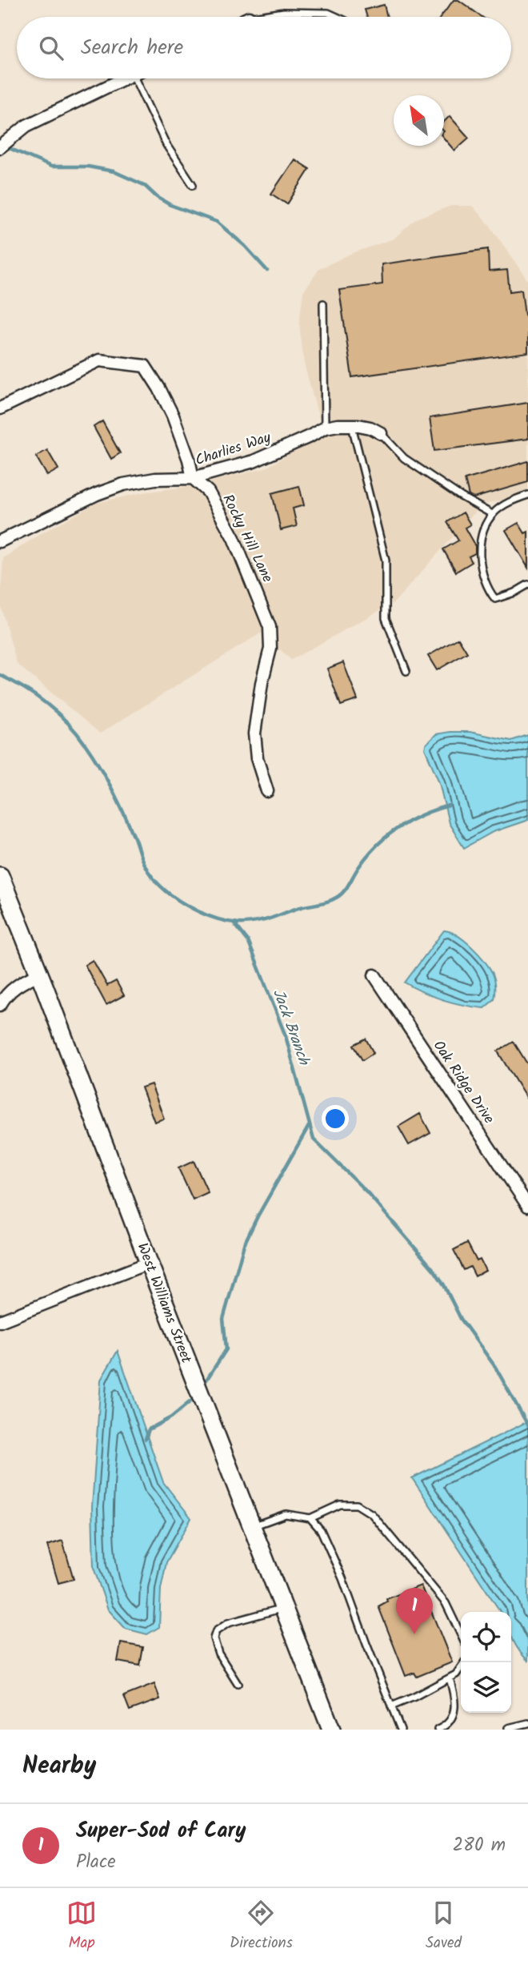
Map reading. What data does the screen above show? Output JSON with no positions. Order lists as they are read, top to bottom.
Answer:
{
  "streets": {
    "main road": ["West Williams Street"],
    "street": ["Charlies Way", "Rocky Hill Lane", "Oak Ridge Drive"]
  },
  "crossings": [
    ["Charlies Way", "Rocky Hill Lane"]
  ],
  "water": ["Jack Branch"],
  "north": "top left",
  "page": {
    "search": "Search here",
    "pins": "1",
    "heading": "Nearby",
    "list": [
      {
        "mark": "1",
        "name": "Super-Sod of Cary",
        "note": "Place",
        "value": "280 m"
      }
    ],
    "nav": ["Map", "Directions", "Saved"]
  }
}
